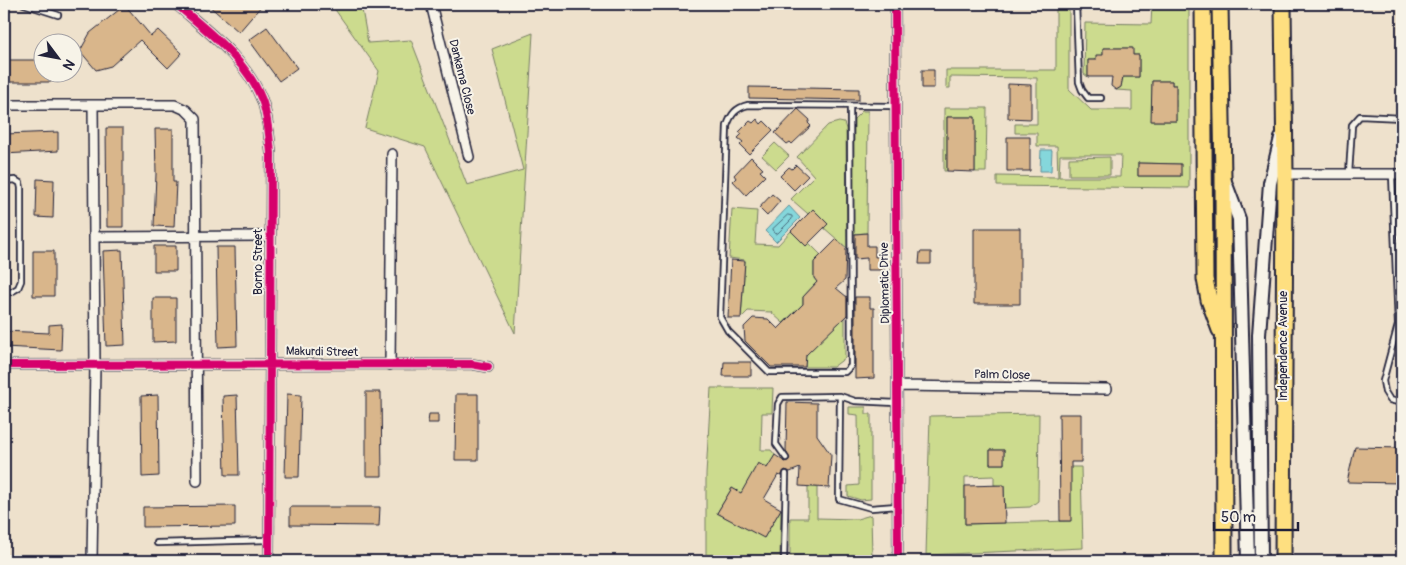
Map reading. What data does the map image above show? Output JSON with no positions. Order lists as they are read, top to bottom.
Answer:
{
  "streets": {
    "main road": ["Independence Avenue"],
    "street": [
      "Dankama Close",
      "Borno Street",
      "Diplomatic Drive",
      "Makurdi Street",
      "Palm Close"
    ]
  },
  "crossings": [
    ["Borno Street", "Makurdi Street"],
    ["Diplomatic Drive", "Palm Close"]
  ],
  "scale_bar": "50 m",
  "north": "bottom right"
}
